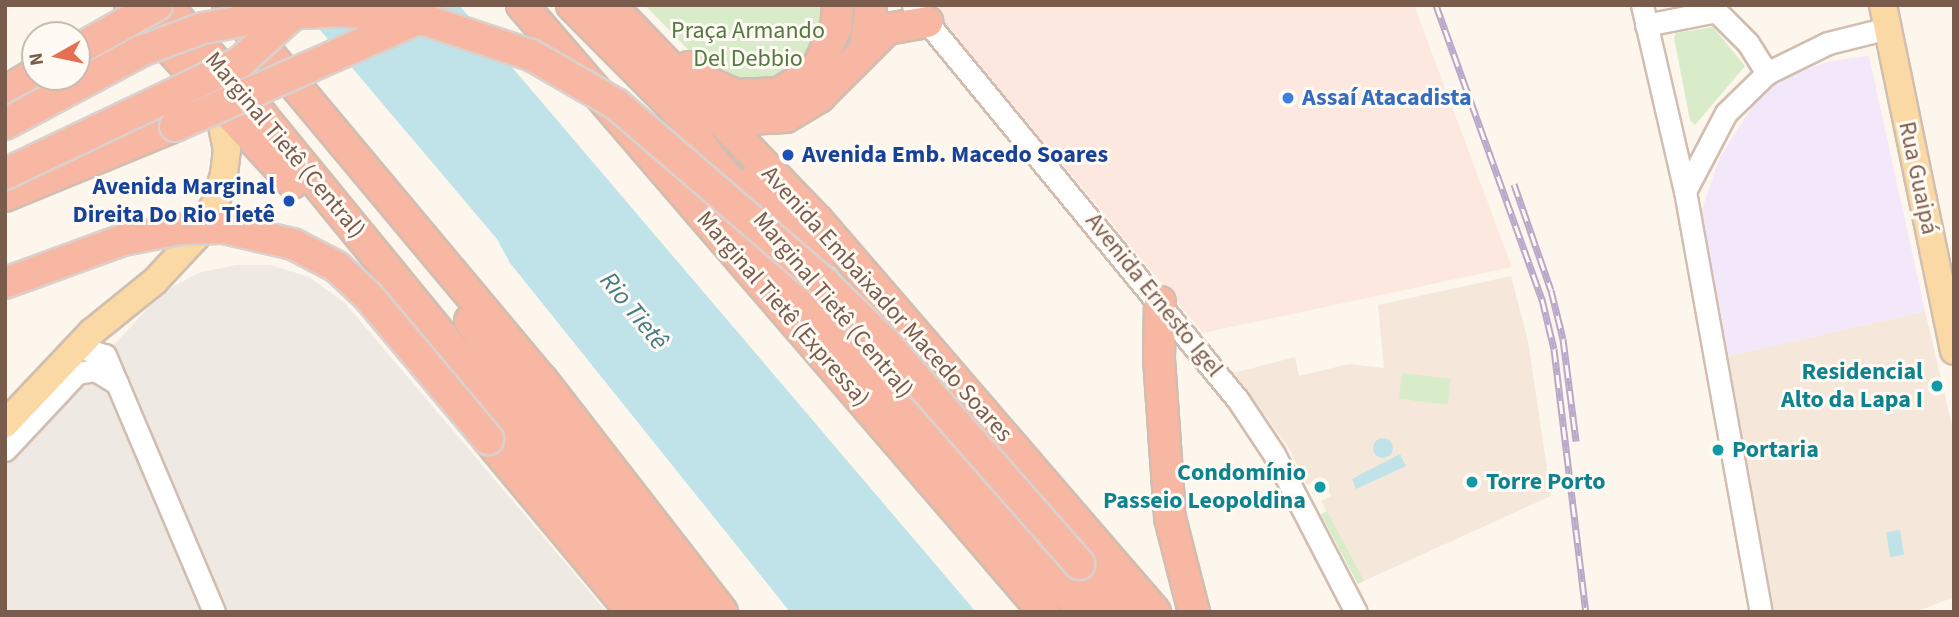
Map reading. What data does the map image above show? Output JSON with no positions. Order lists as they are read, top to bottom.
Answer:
{
  "streets": {
    "highway": ["Marginal Tietê (Central)", "Avenida Embaixador Macedo Soares", "Marginal Tietê (Expressa)"],
    "main road": ["Rua Guaipá"],
    "street": ["Avenida Ernesto Igel"]
  },
  "crossings": [
    ["Marginal Tietê (Central)", "Avenida Embaixador Macedo Soares"]
  ],
  "water": ["Rio Tietê"],
  "parks": ["Praça Armando Del Debbio"],
  "places": [
    "Assaí Atacadista",
    "Avenida Emb. Macedo Soares",
    "Avenida Marginal Direita Do Rio Tietê",
    "Residencial Alto da Lapa I",
    "Portaria",
    "Torre Porto",
    "Condomínio Passeio Leopoldina"
  ],
  "north": "left"
}
